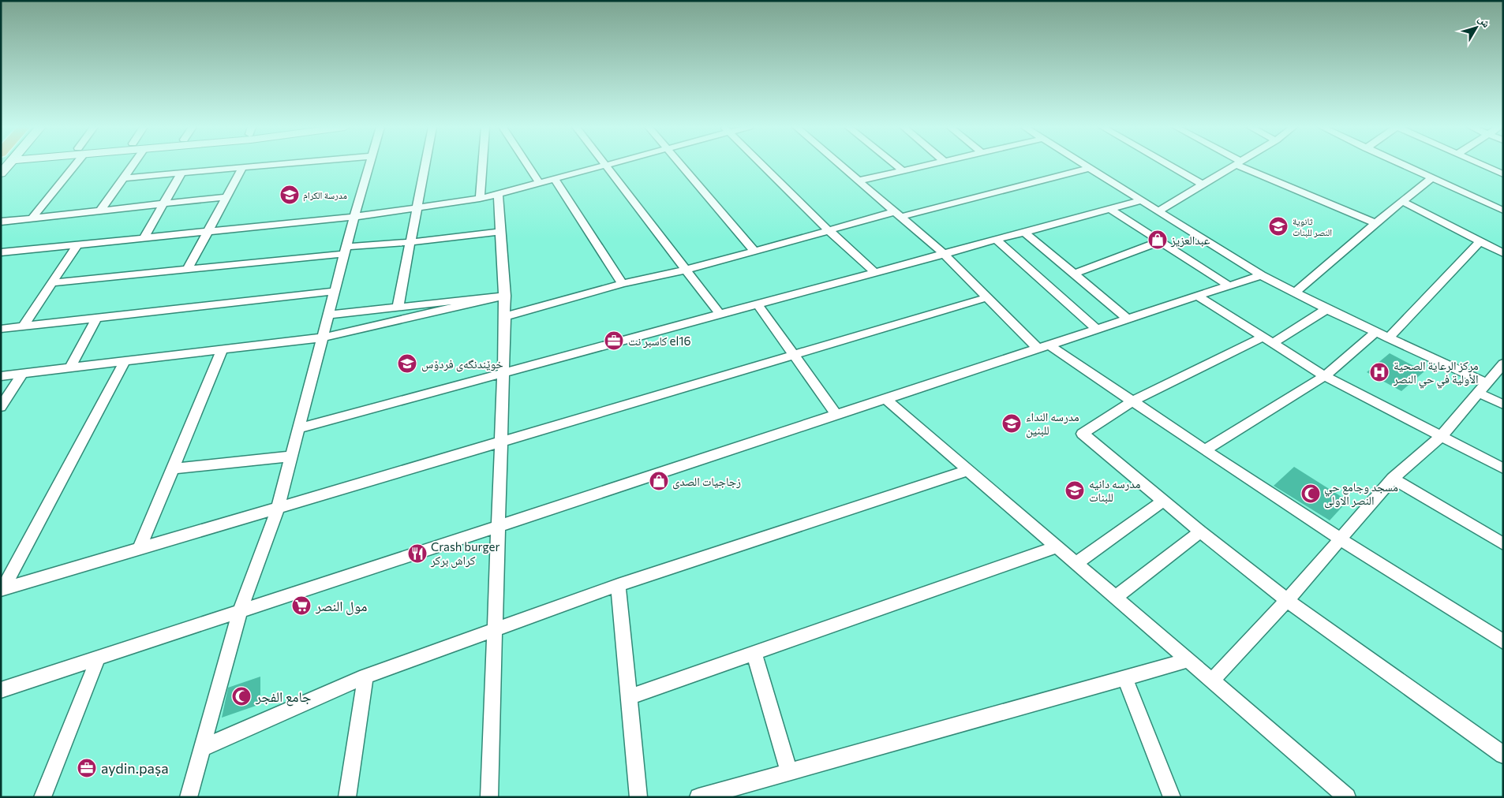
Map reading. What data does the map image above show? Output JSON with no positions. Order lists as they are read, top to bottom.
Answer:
{
  "places": {
    "school or university": [
      "مدرسة الكرام",
      "ثانوية النصر للبنات",
      "خوێندنگەی فردۆس",
      "مدرسه النداء للبنين",
      "مدرسه دانيه للبنات"
    ],
    "shop": ["عبدالعزيز", "زجاجيات الصدى"],
    "office": ["كاسبر نت el16", "aydin.paṣa"],
    "hospital": ["مركز الرعاية الصحية الأولية في حي النصر"],
    "mosque": ["مسجد وجامع حي النصر الاولى", "جامع الفجر"],
    "restaurant": ["Crash burger كراش بركر"],
    "supermarket": ["مول النصر"]
  },
  "north": "top right"
}
